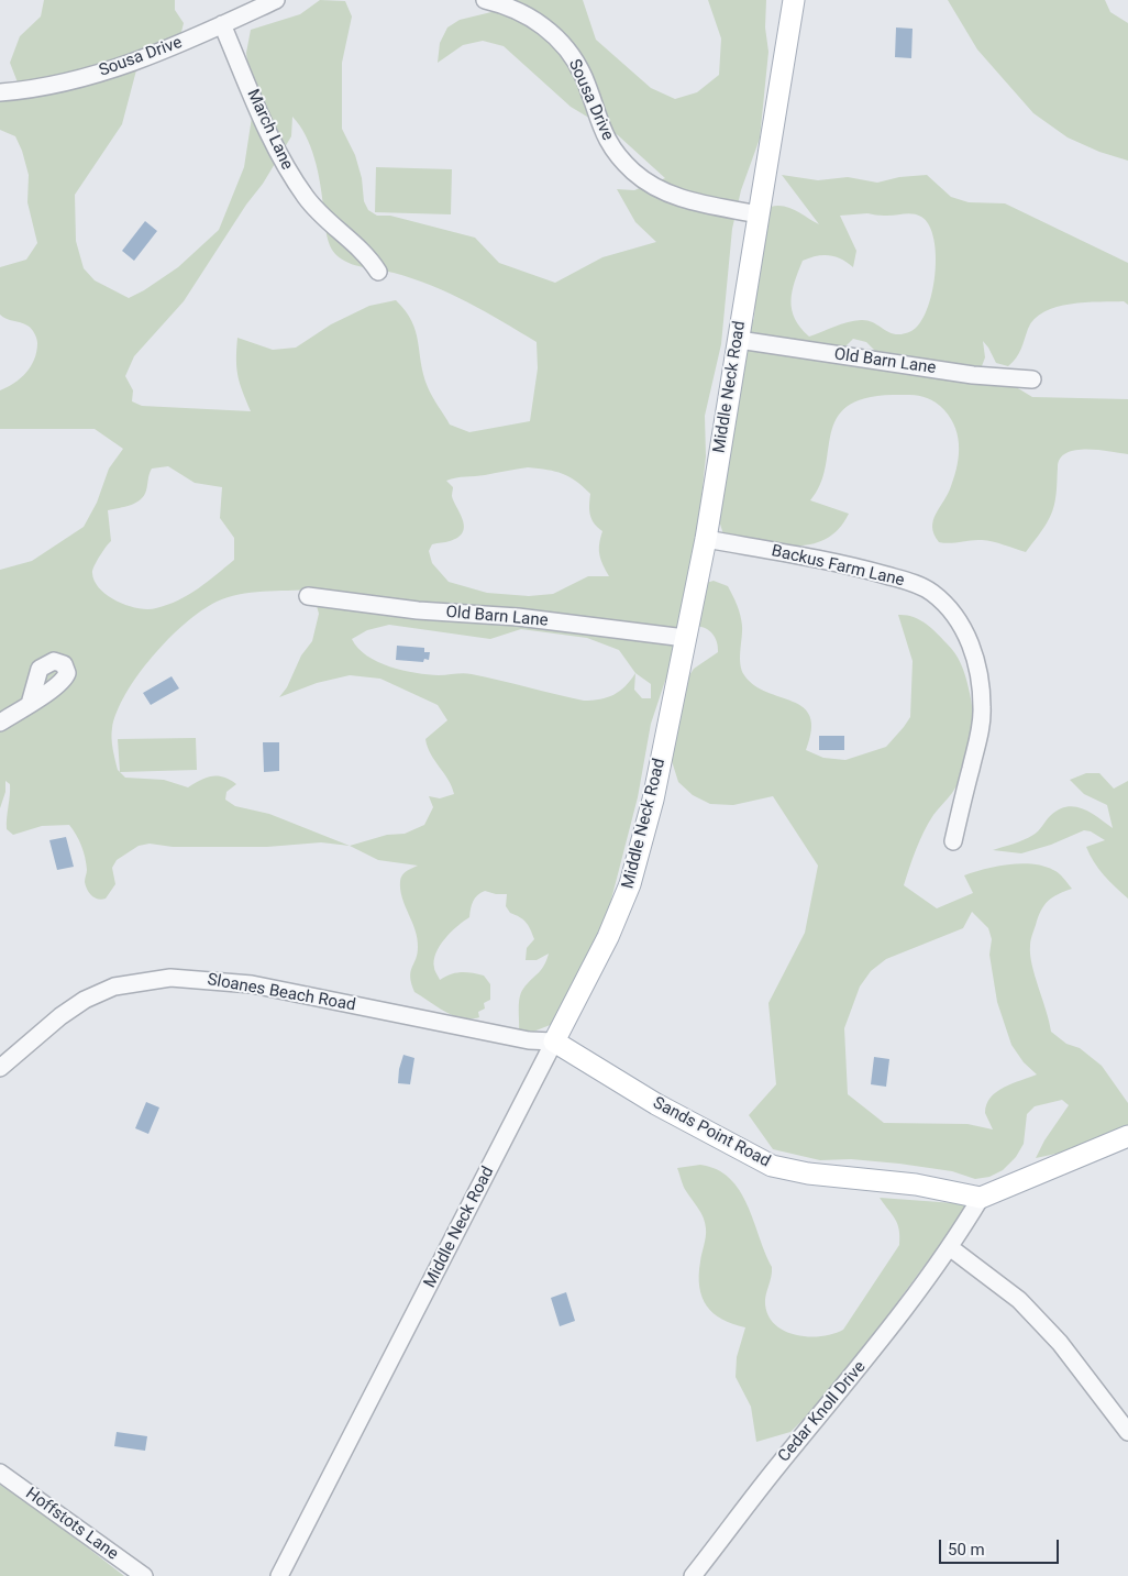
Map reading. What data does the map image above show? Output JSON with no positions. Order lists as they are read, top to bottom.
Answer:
{
  "streets": {
    "main road": ["Middle Neck Road", "Sands Point Road"],
    "street": [
      "Sousa Drive",
      "March Lane",
      "Old Barn Lane",
      "Backus Farm Lane",
      "Sloanes Beach Road",
      "Cedar Knoll Drive",
      "Hoffstots Lane"
    ]
  },
  "crossings": [
    ["Sousa Drive", "March Lane"],
    ["Sousa Drive", "Middle Neck Road"],
    ["Old Barn Lane", "Middle Neck Road"],
    ["Middle Neck Road", "Backus Farm Lane"],
    ["Middle Neck Road", "Sloanes Beach Road"],
    ["Middle Neck Road", "Sands Point Road"],
    ["Sloanes Beach Road", "Sands Point Road"]
  ],
  "scale_bar": "50 m"
}
